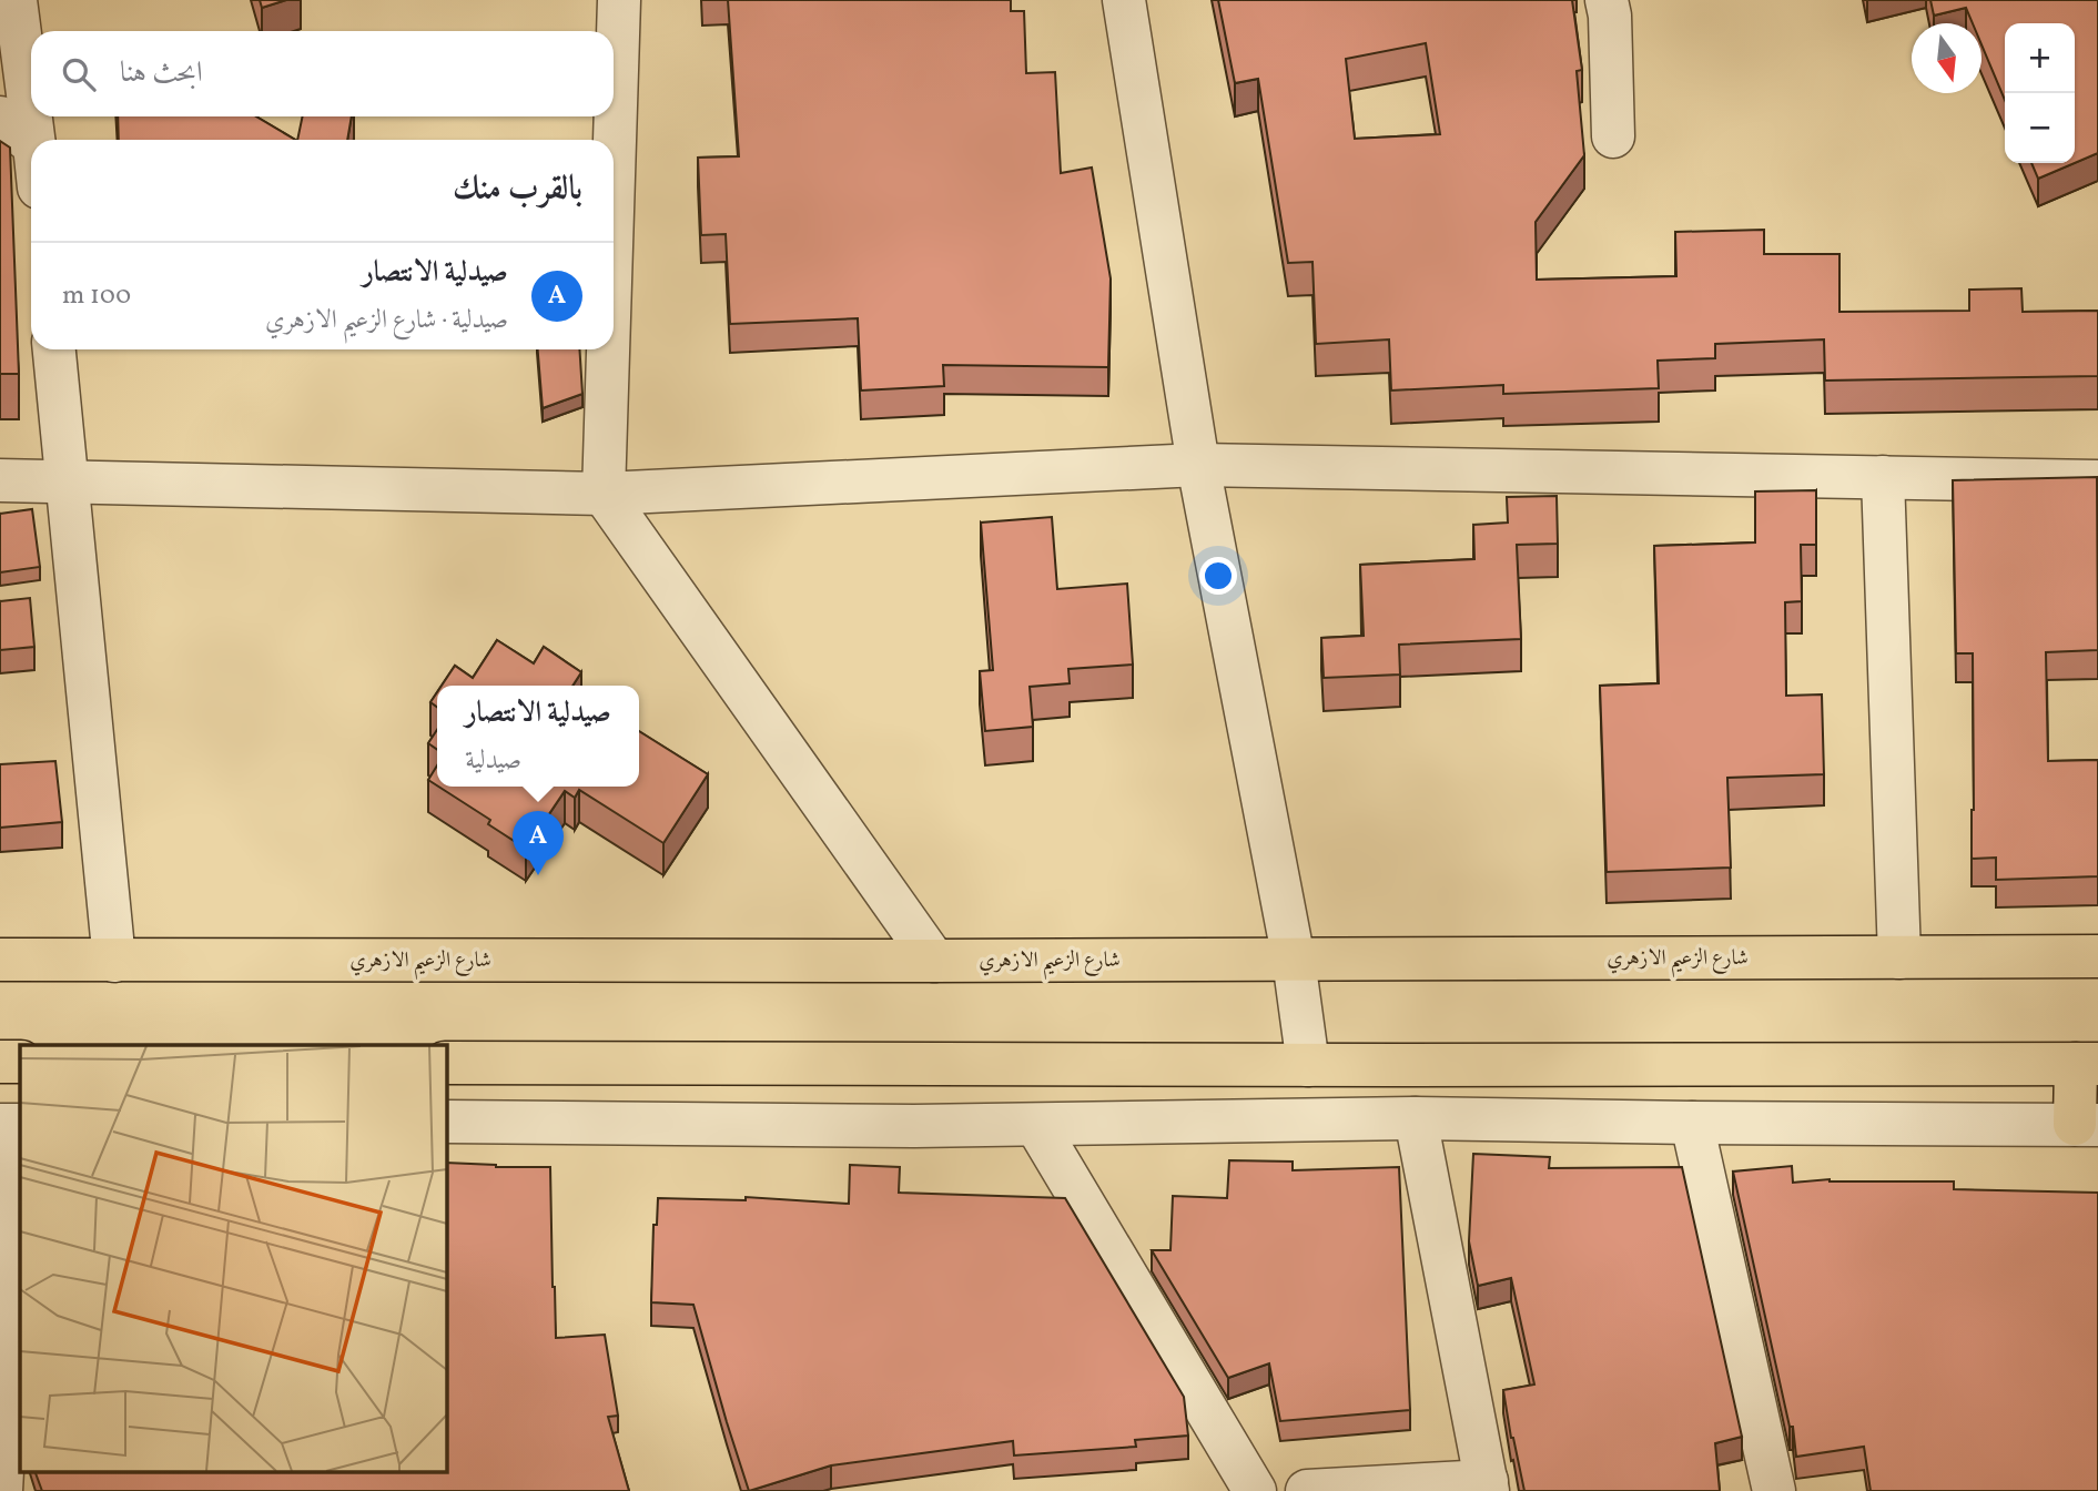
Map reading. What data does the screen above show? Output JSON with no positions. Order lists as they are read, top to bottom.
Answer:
{
  "streets": {
    "main road": ["شارع الزعيم الازهري"]
  },
  "north": "bottom",
  "page": {
    "map_buttons": ["+", "−"],
    "search": "ابحث هنا",
    "heading": "بالقرب منك",
    "list": [
      {
        "mark": "A",
        "name": "صيدلية الانتصار",
        "note": "صيدلية · شارع الزعيم الازهري",
        "value": "100 m"
      }
    ],
    "popup": ["صيدلية الانتصار", "صيدلية"],
    "pins": "A"
  }
}
